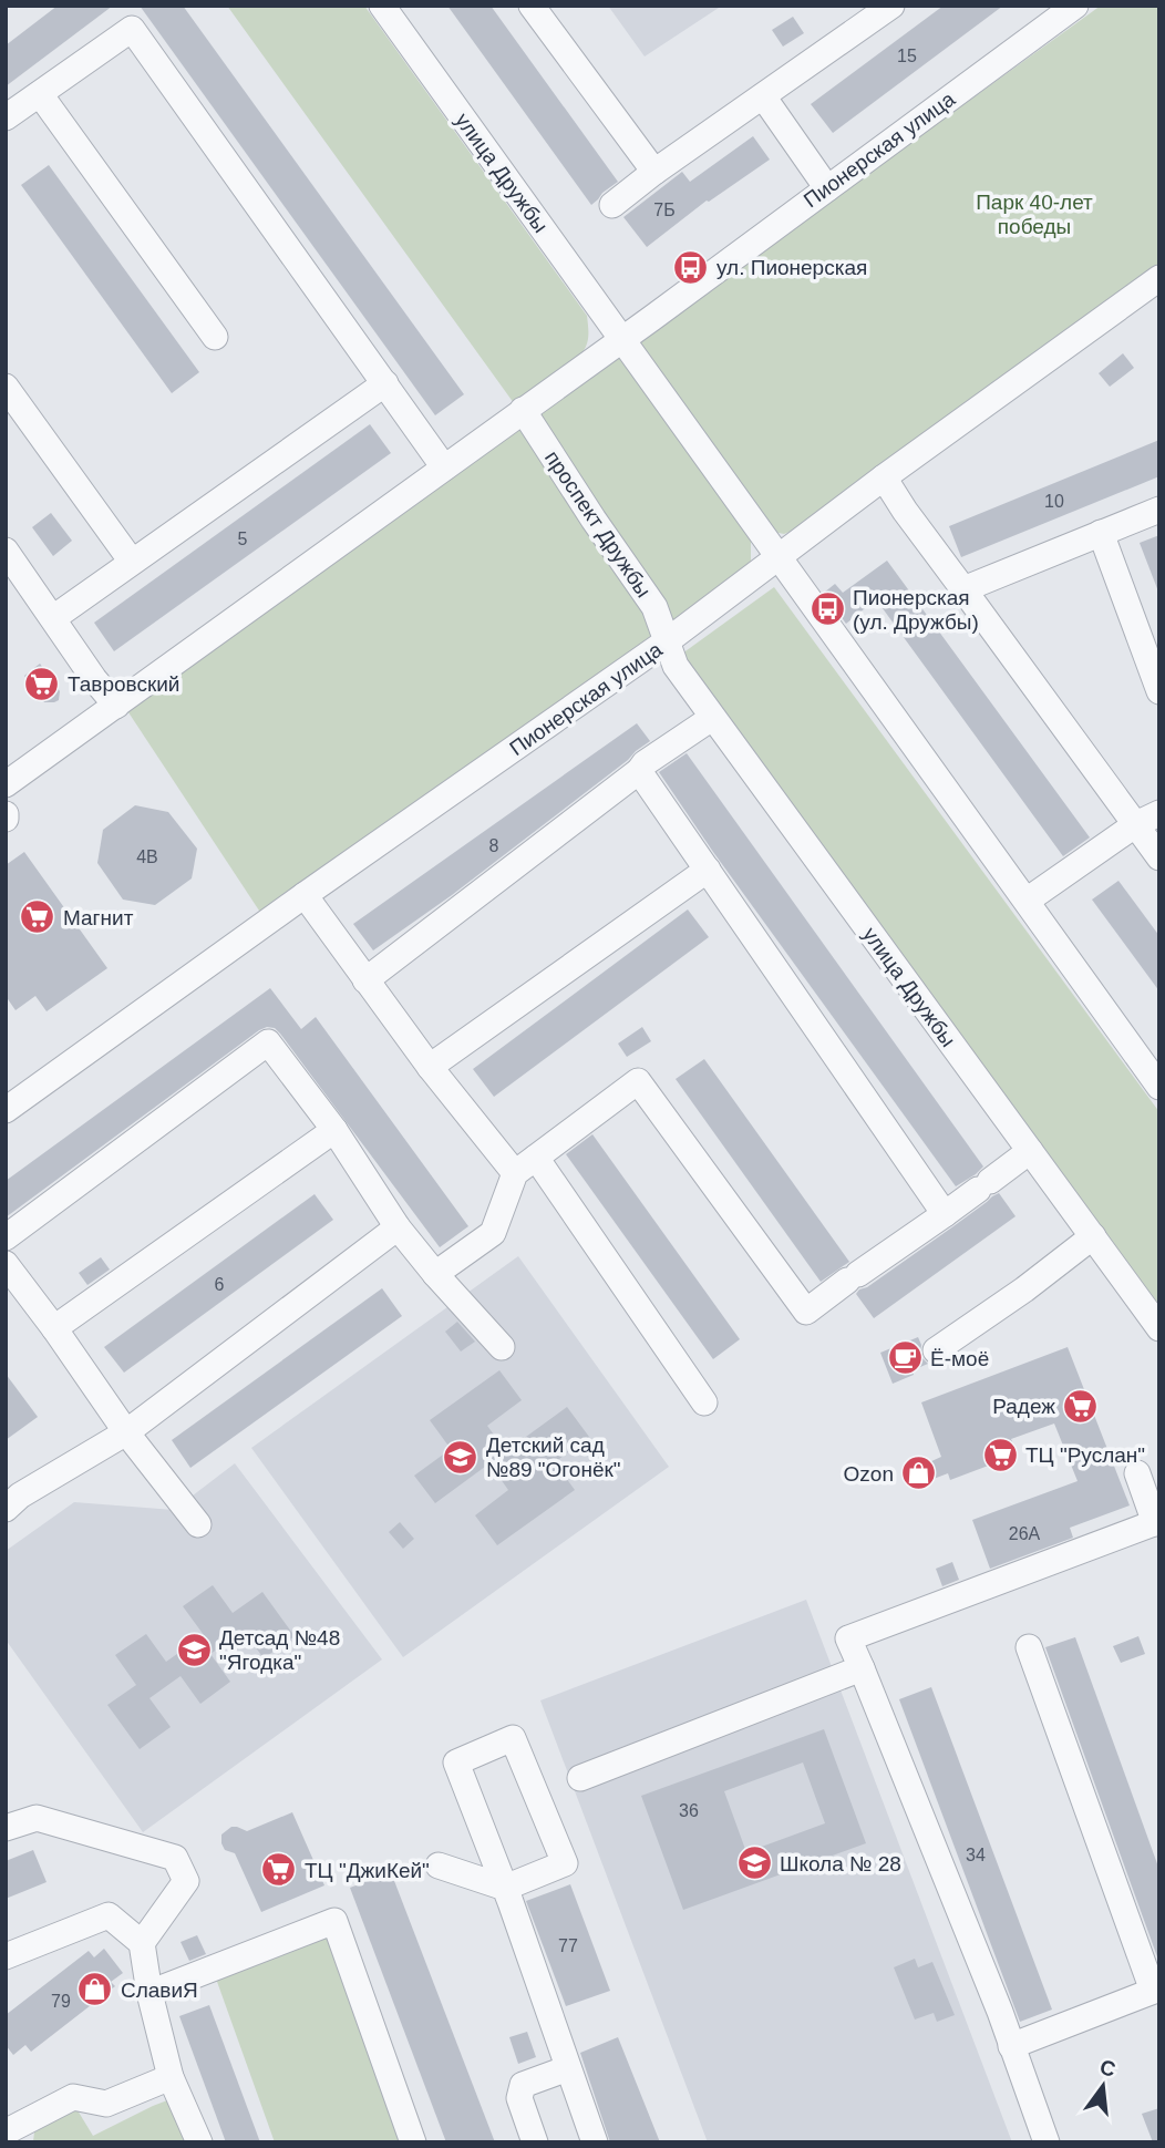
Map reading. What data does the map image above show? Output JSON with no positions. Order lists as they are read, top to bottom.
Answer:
{
  "streets": {
    "street": ["Пионерская улица", "улица Дружбы", "проспект Дружбы"]
  },
  "crossings": [
    ["Пионерская улица", "улица Дружбы"],
    ["Пионерская улица", "проспект Дружбы"],
    ["улица Дружбы", "проспект Дружбы"]
  ],
  "parks": ["Парк 40-лет победы"],
  "places": {
    "bus stop": ["ул. Пионерская", "Пионерская (ул. Дружбы)"],
    "supermarket": [
      "Тавровский",
      "Магнит",
      "Радеж",
      "ТЦ \"Руслан\"",
      "ТЦ \"ДжиКей\""
    ],
    "cafe": ["Ё-моё"],
    "school or university": ["Детский сад №89 \"Огонёк\"", "Детсад №48 \"Ягодка\"", "Школа № 28"],
    "shop": ["Ozon", "СлавиЯ"]
  },
  "house_numbers": [
    "15",
    "7Б",
    "10",
    "5",
    "8",
    "4В",
    "6",
    "26А",
    "36",
    "34",
    "77",
    "79"
  ],
  "north": "top"
}
